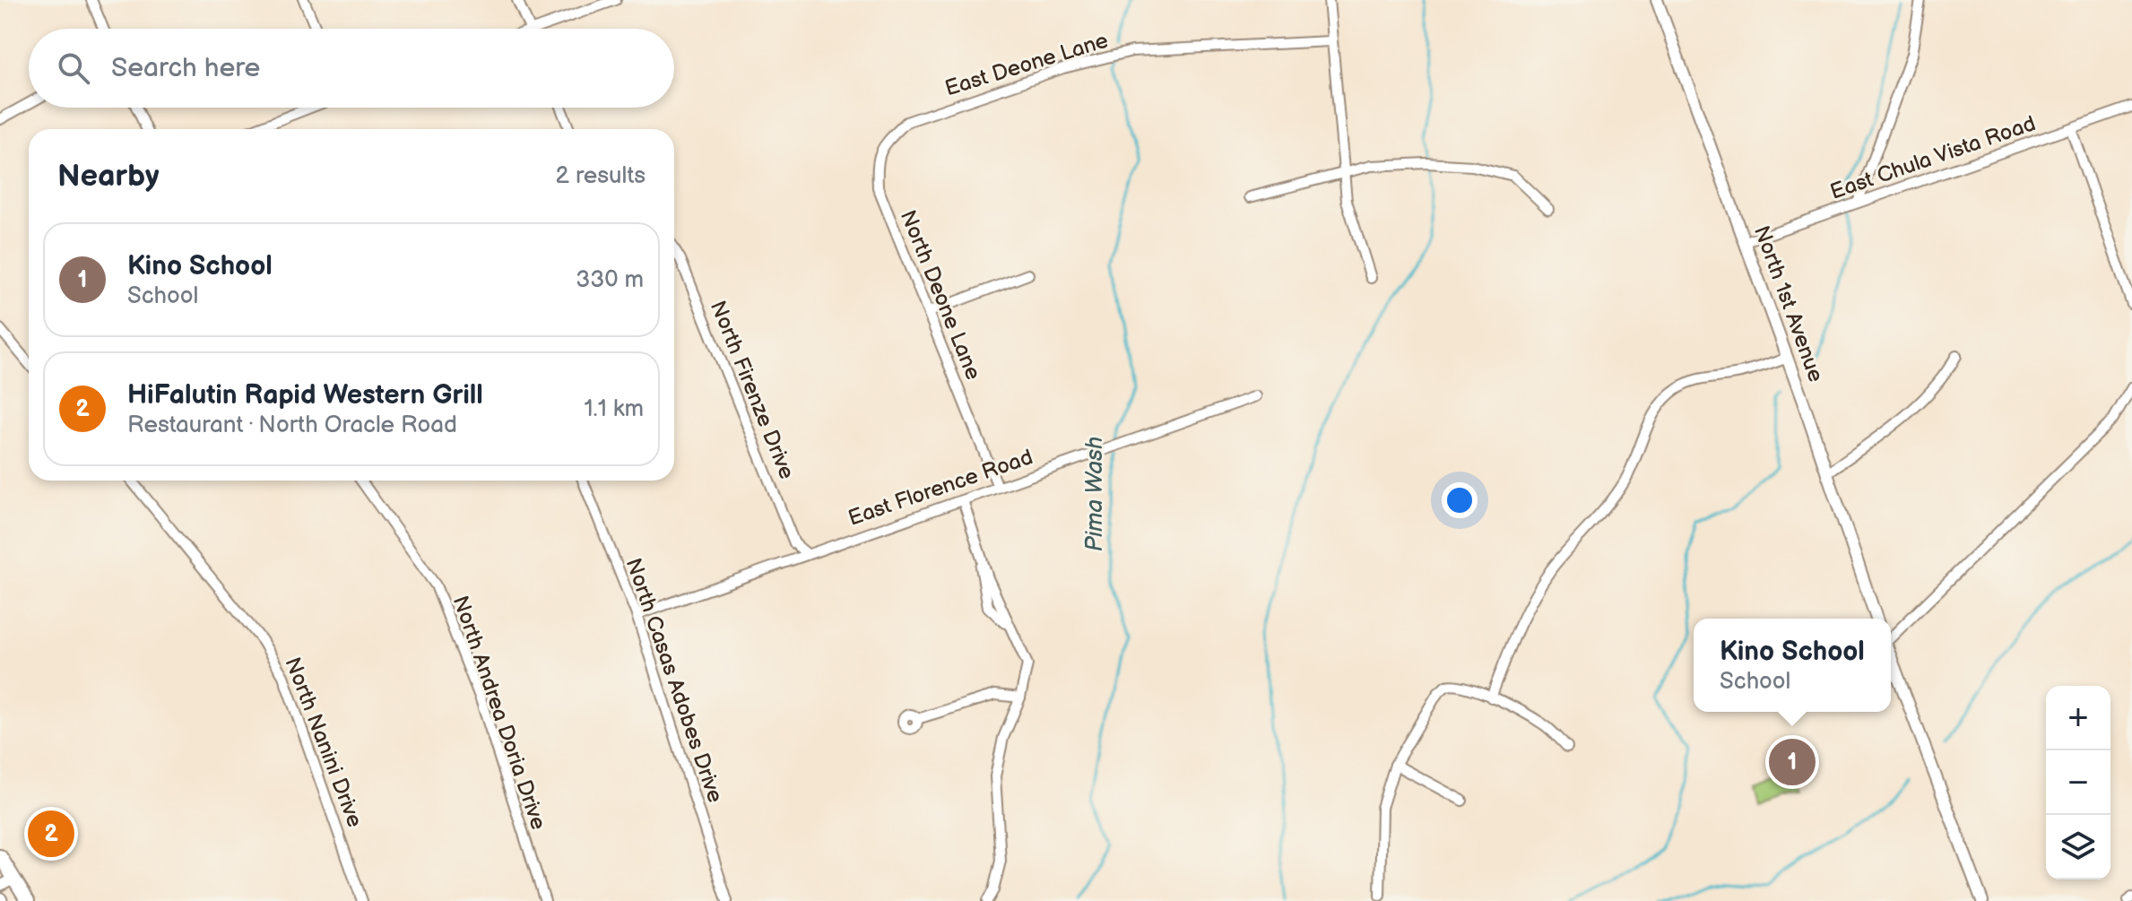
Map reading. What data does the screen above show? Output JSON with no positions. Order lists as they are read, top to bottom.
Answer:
{
  "streets": {
    "main road": ["North 1st Avenue"],
    "street": [
      "East Deone Lane",
      "East Chula Vista Road",
      "North Deone Lane",
      "North Firenze Drive",
      "East Florence Road",
      "North Casas Adobes Drive",
      "North Andrea Doria Drive",
      "North Nanini Drive"
    ]
  },
  "crossings": [
    ["East Deone Lane", "North Deone Lane"],
    ["East Chula Vista Road", "North 1st Avenue"],
    ["North Deone Lane", "East Florence Road"],
    ["North Firenze Drive", "East Florence Road"],
    ["East Florence Road", "North Casas Adobes Drive"]
  ],
  "water": ["Pima Wash"],
  "page": {
    "search": "Search here",
    "heading": ["Nearby", "2 results"],
    "list": [
      {
        "mark": "1",
        "name": "Kino School",
        "note": "School",
        "value": "330 m"
      },
      {
        "mark": "2",
        "name": "HiFalutin Rapid Western Grill",
        "note": "Restaurant · North Oracle Road",
        "value": "1.1 km"
      }
    ],
    "popup": ["Kino School", "School"],
    "map_buttons": ["+", "−"],
    "pins": ["1", "2"]
  }
}
